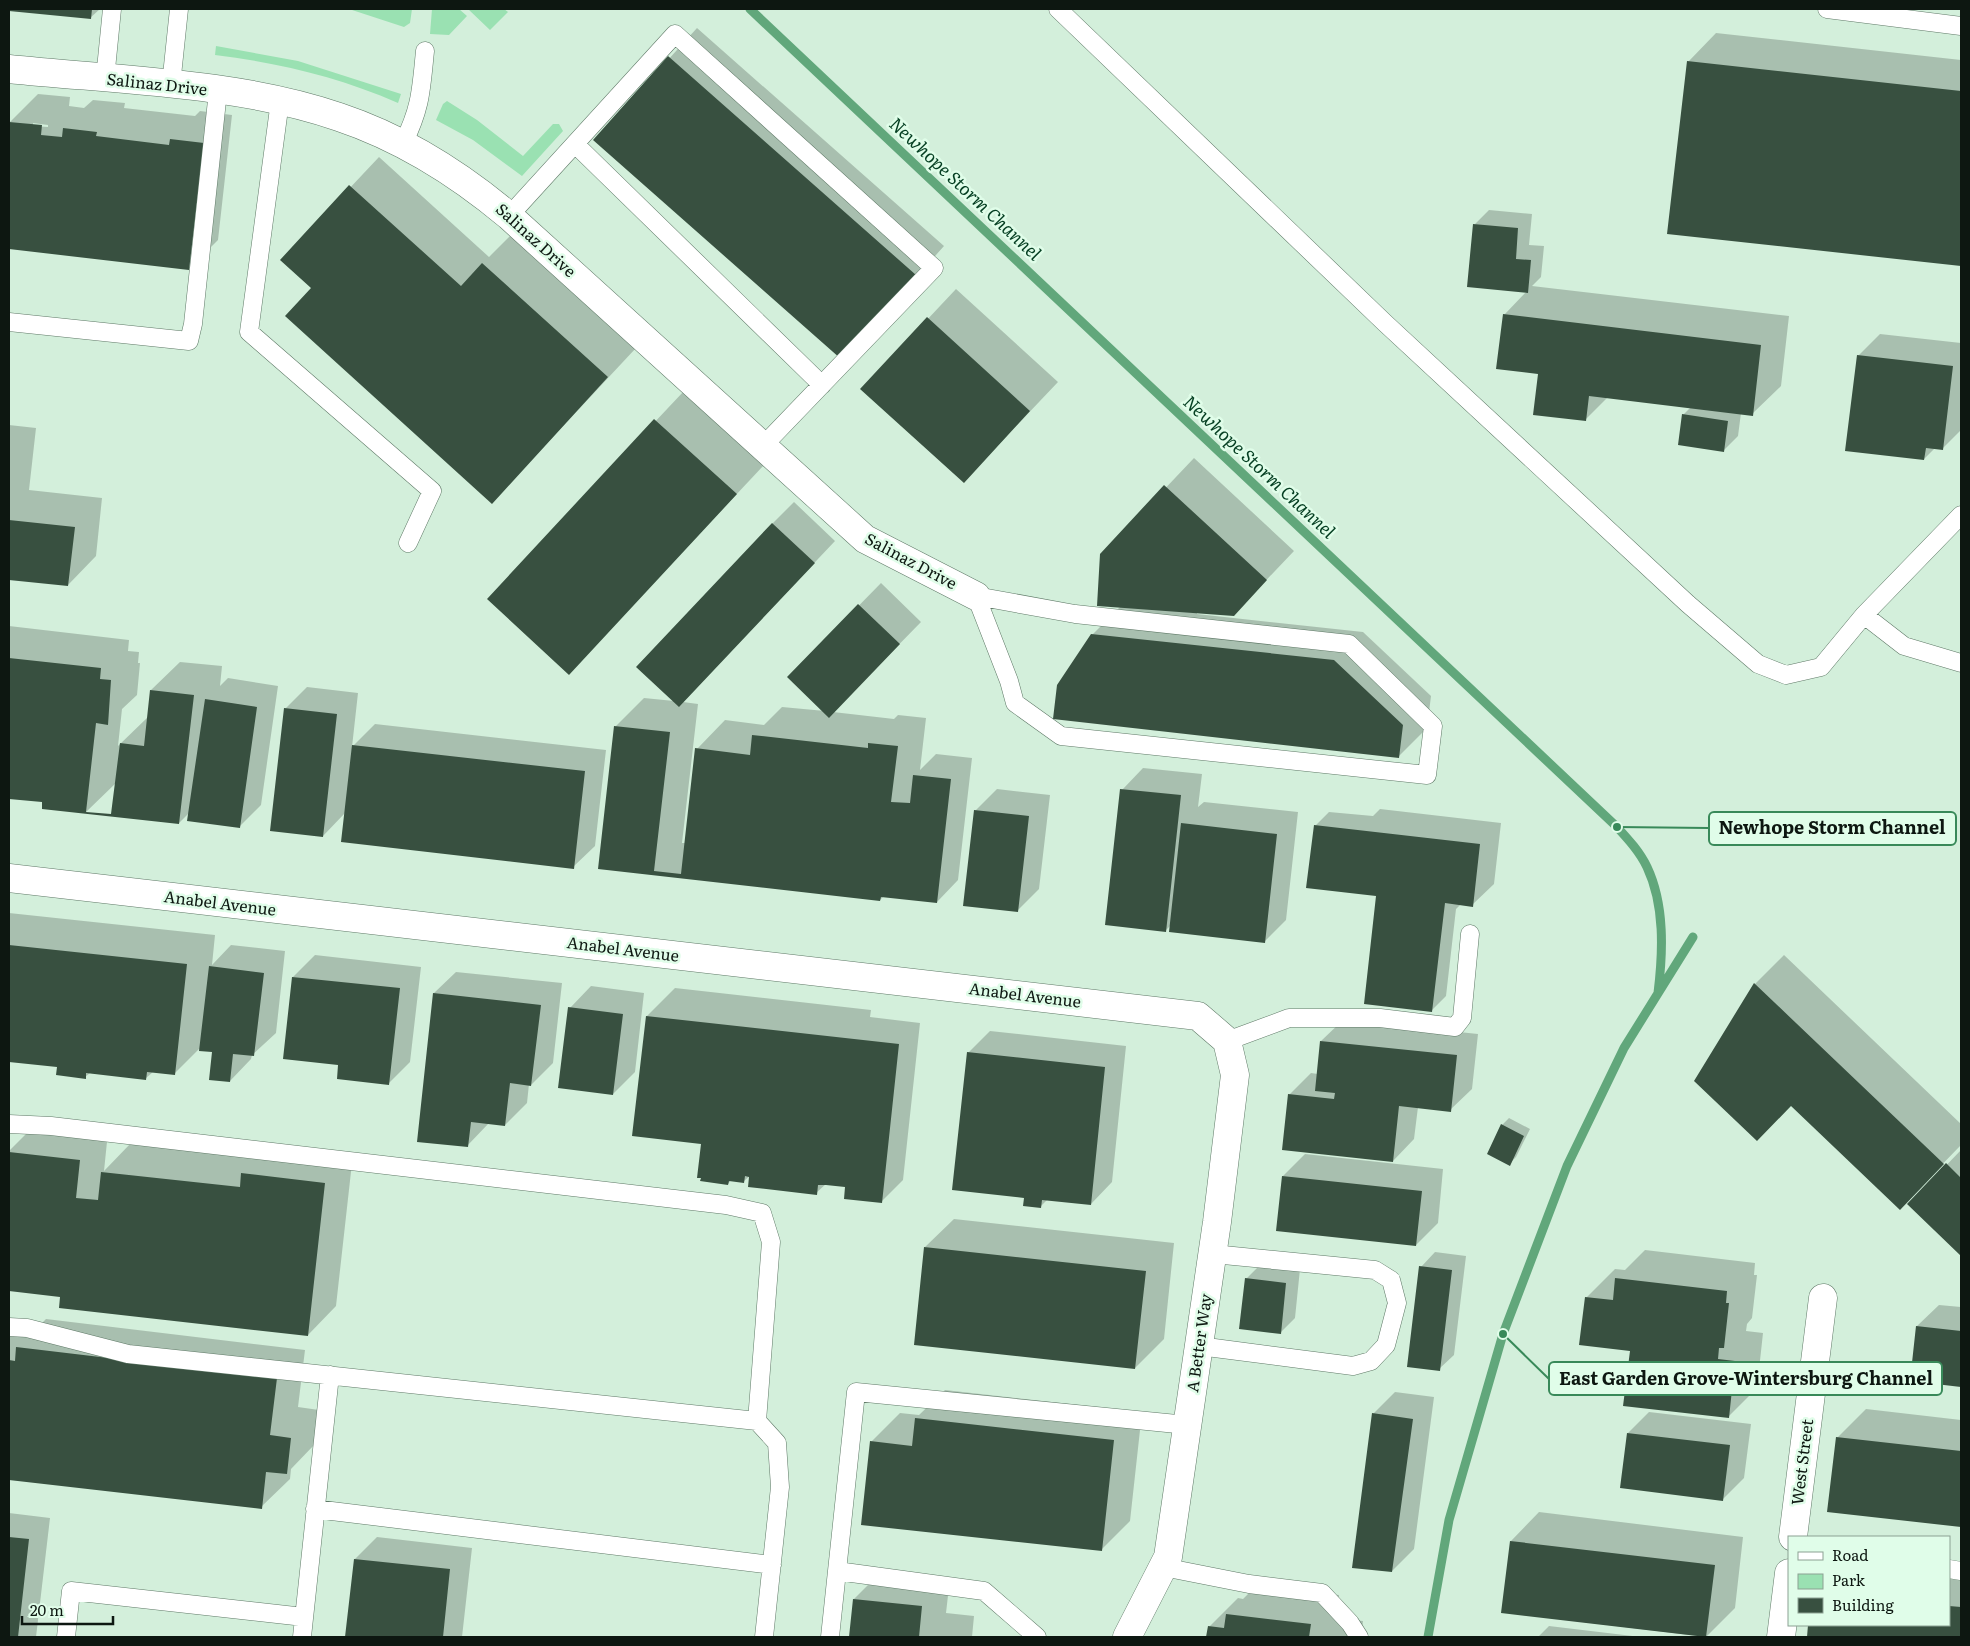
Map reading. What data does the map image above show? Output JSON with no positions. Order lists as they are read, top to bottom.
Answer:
{
  "streets": {
    "street": [
      "Salinaz Drive",
      "Anabel Avenue",
      "A Better Way",
      "West Street"
    ]
  },
  "crossings": [
    ["Anabel Avenue", "A Better Way"]
  ],
  "water": ["Newhope Storm Channel"],
  "places": ["Newhope Storm Channel", "East Garden Grove-Wintersburg Channel"],
  "legend": ["Road", "Park", "Building"],
  "scale_bar": "20 m"
}
